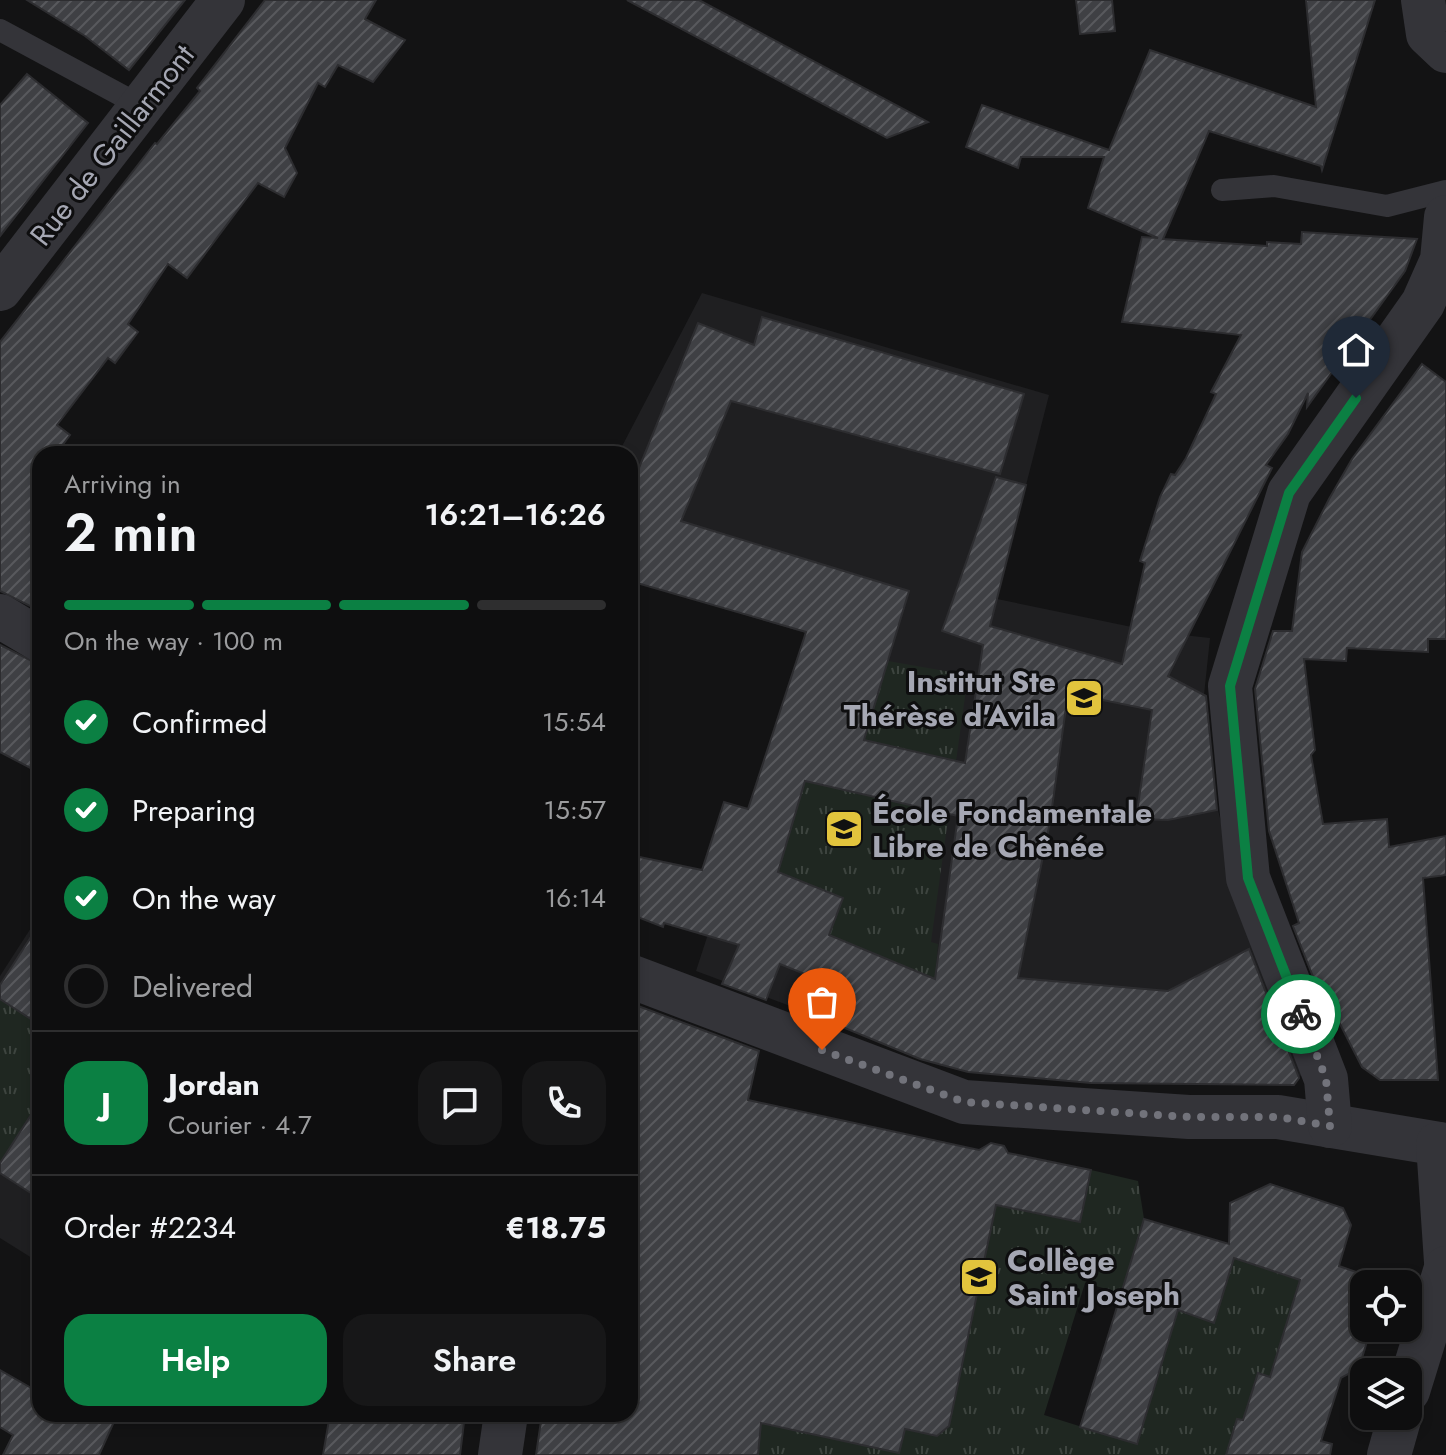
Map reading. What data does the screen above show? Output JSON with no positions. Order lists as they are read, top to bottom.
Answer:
{
  "streets": {
    "street": ["Rue de Gaillarmont"]
  },
  "places": {
    "school or university": ["Institut Ste Thérèse d'Avila", "École Fondamentale Libre de Chênée", "Collège Saint Joseph"]
  },
  "page": {
    "heading": ["2 min", "Arriving in", "16:21–16:26"],
    "panel": [
      "Jordan",
      "Courier · 4.7",
      "Order #2234",
      "€18.75"
    ],
    "bar": "On the way · 100 m",
    "list": [
      ["Confirmed", "15:54"],
      ["Preparing", "15:57"],
      ["On the way", "16:14"],
      "Delivered"
    ],
    "round": "J",
    "buttons": ["Help", "Share"]
  }
}
